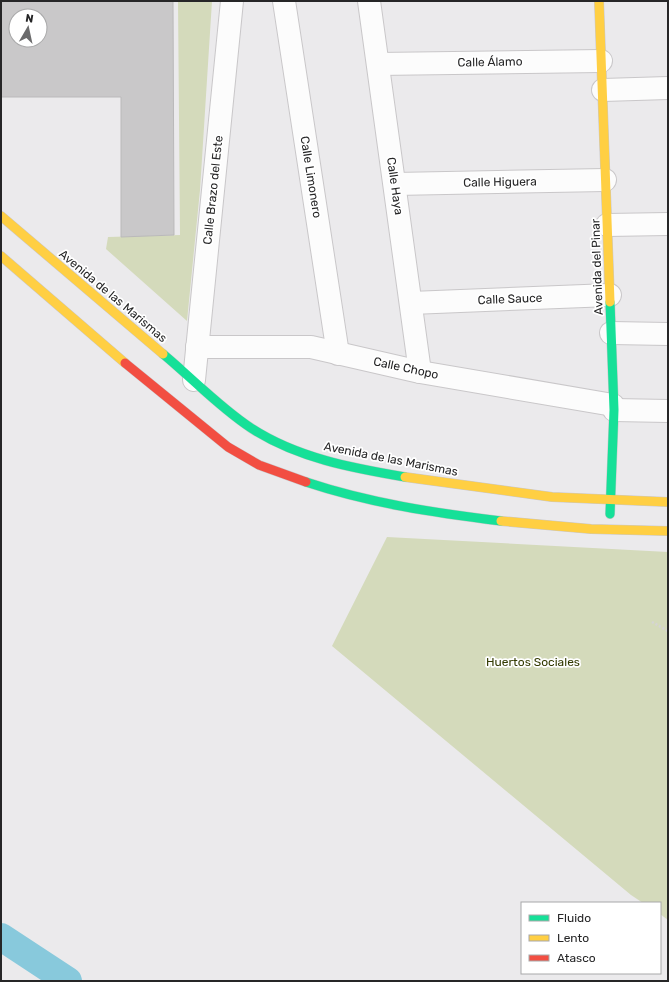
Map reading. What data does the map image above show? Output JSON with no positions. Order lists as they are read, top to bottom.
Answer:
{
  "streets": {
    "street": [
      "Calle Álamo",
      "Calle Limonero",
      "Calle Higuera",
      "Calle Haya",
      "Calle Brazo del Este",
      "Avenida del Pinar",
      "Avenida de las Marismas",
      "Calle Sauce",
      "Calle Chopo"
    ]
  },
  "crossings": [
    ["Calle Álamo", "Calle Haya"],
    ["Calle Álamo", "Avenida del Pinar"],
    ["Calle Limonero", "Calle Chopo"],
    ["Calle Higuera", "Calle Haya"],
    ["Calle Higuera", "Avenida del Pinar"],
    ["Calle Haya", "Calle Sauce"],
    ["Calle Haya", "Calle Chopo"],
    ["Calle Brazo del Este", "Avenida de las Marismas"],
    ["Calle Brazo del Este", "Calle Chopo"],
    ["Avenida del Pinar", "Avenida de las Marismas"],
    ["Avenida del Pinar", "Calle Sauce"],
    ["Avenida del Pinar", "Calle Chopo"]
  ],
  "parks": ["Huertos Sociales"],
  "legend": ["Fluido", "Lento", "Atasco"],
  "north": "top"
}
